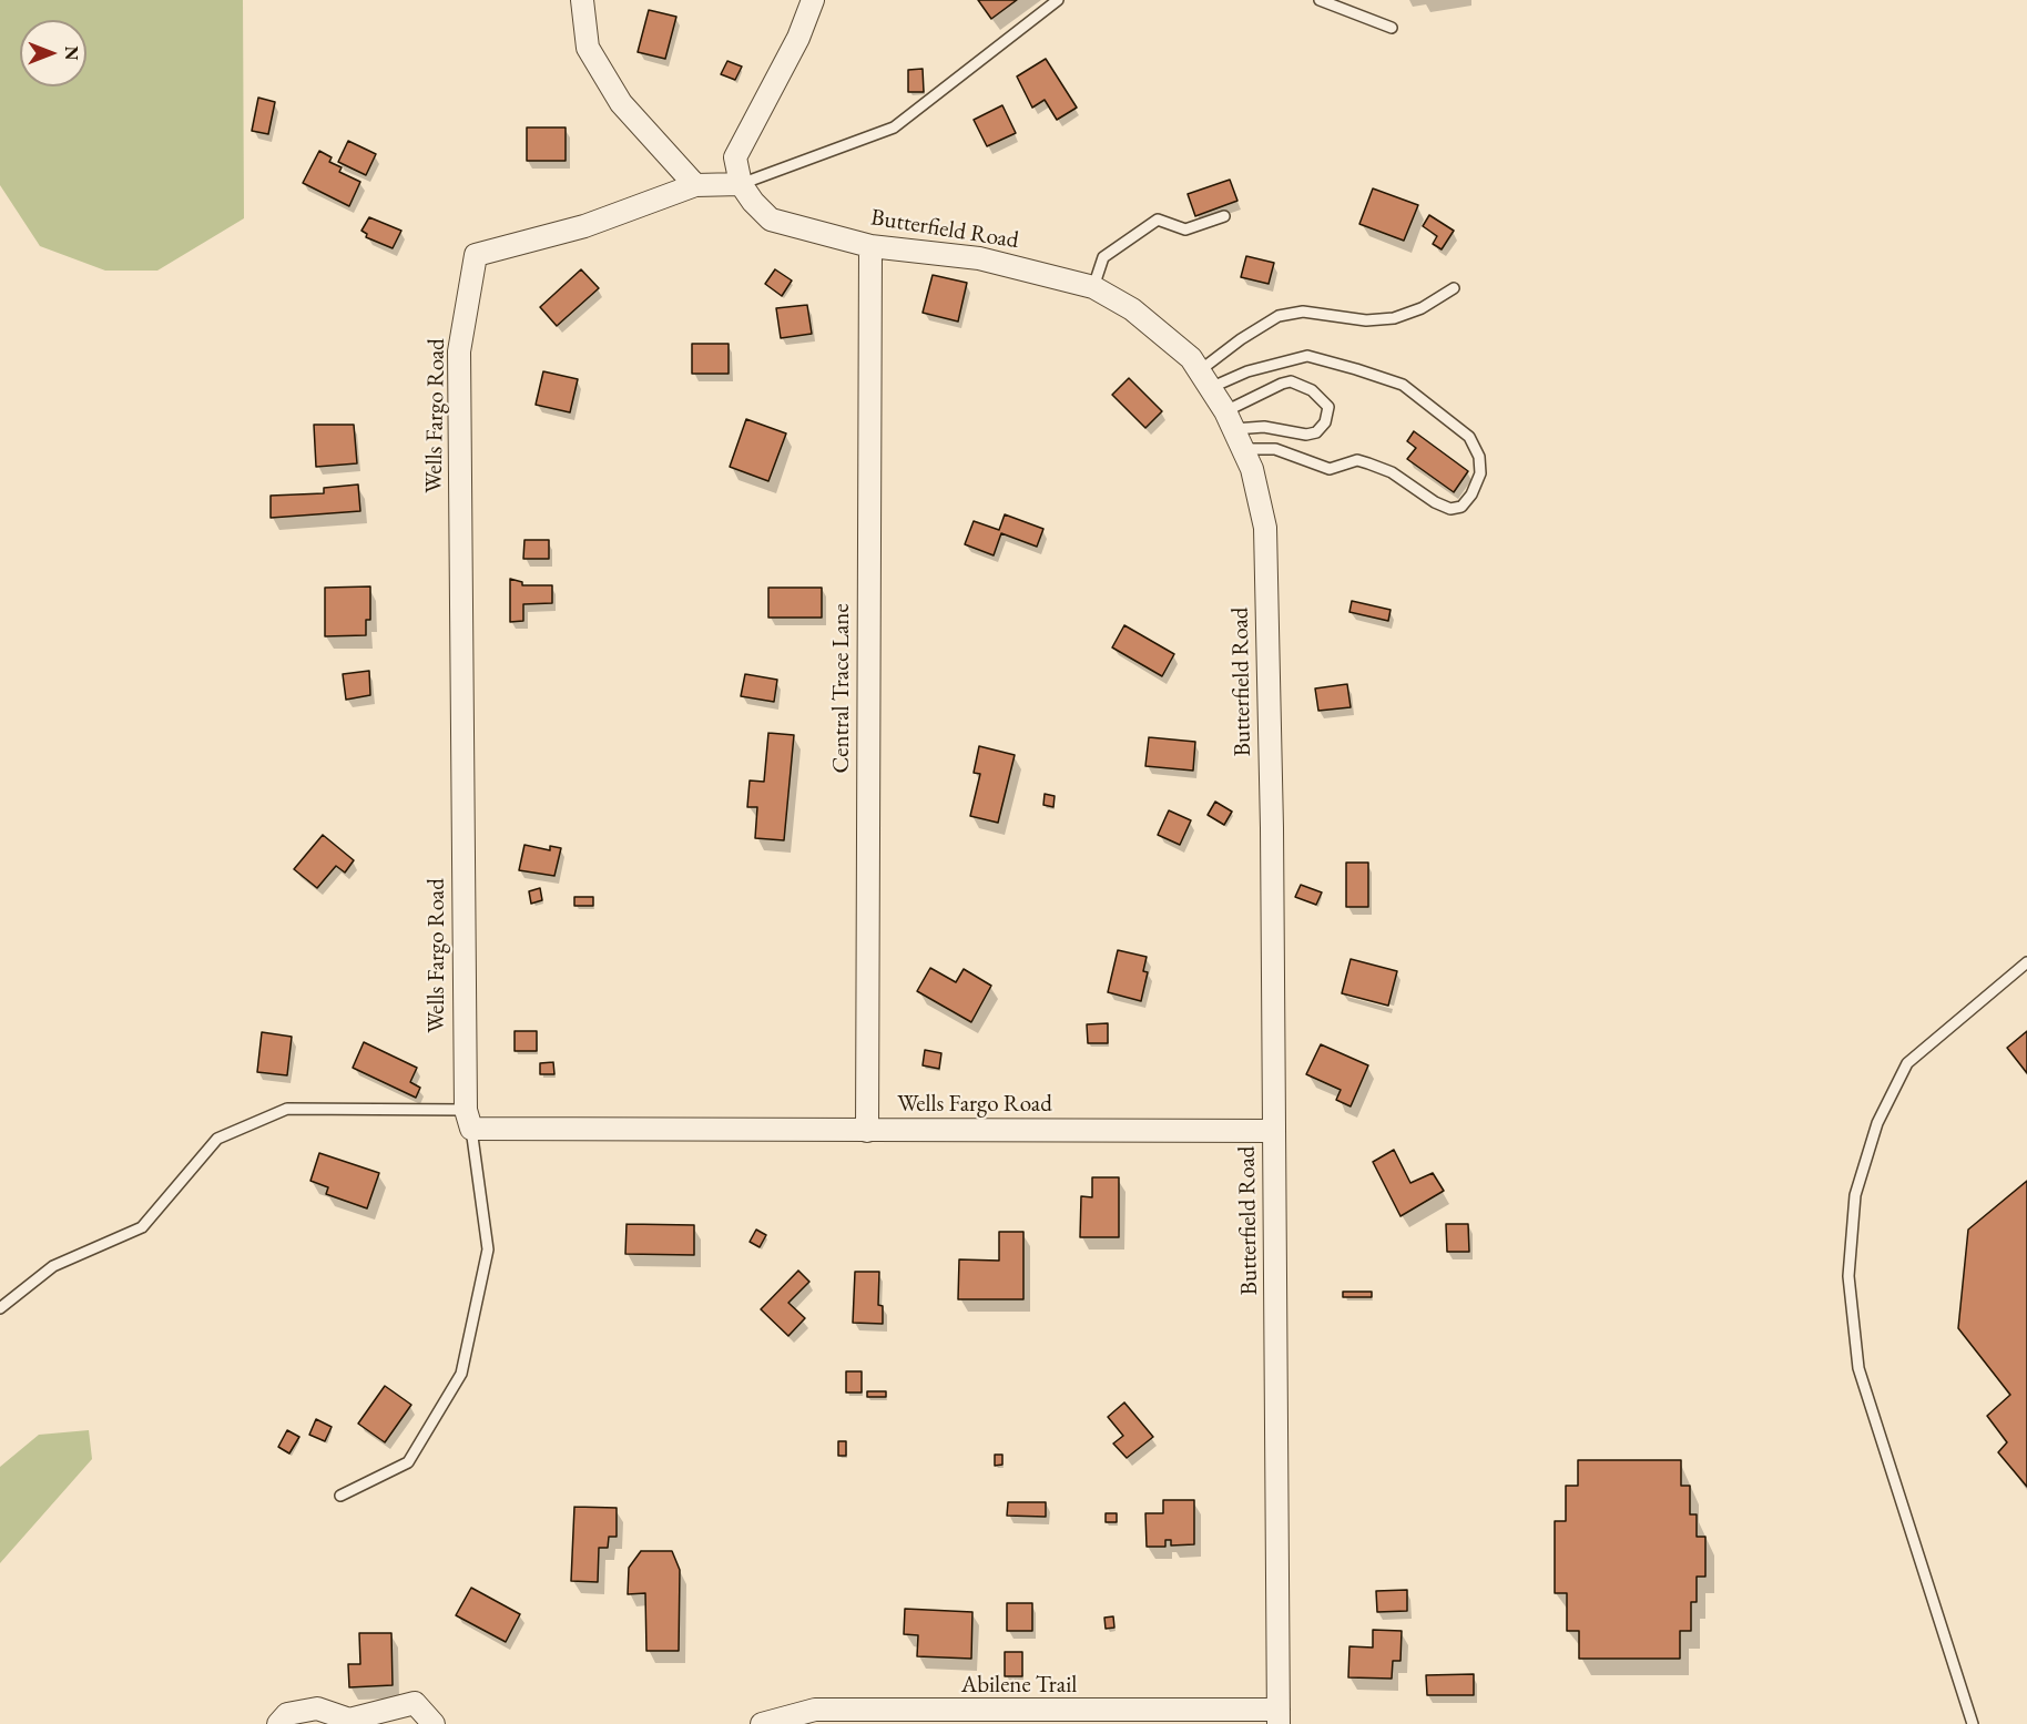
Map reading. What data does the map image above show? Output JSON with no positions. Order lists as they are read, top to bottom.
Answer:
{
  "streets": {
    "street": [
      "Butterfield Road",
      "Wells Fargo Road",
      "Central Trace Lane",
      "Abilene Trail"
    ]
  },
  "crossings": [
    ["Butterfield Road", "Wells Fargo Road"],
    ["Butterfield Road", "Central Trace Lane"],
    ["Butterfield Road", "Abilene Trail"],
    ["Wells Fargo Road", "Central Trace Lane"]
  ],
  "north": "right"
}
